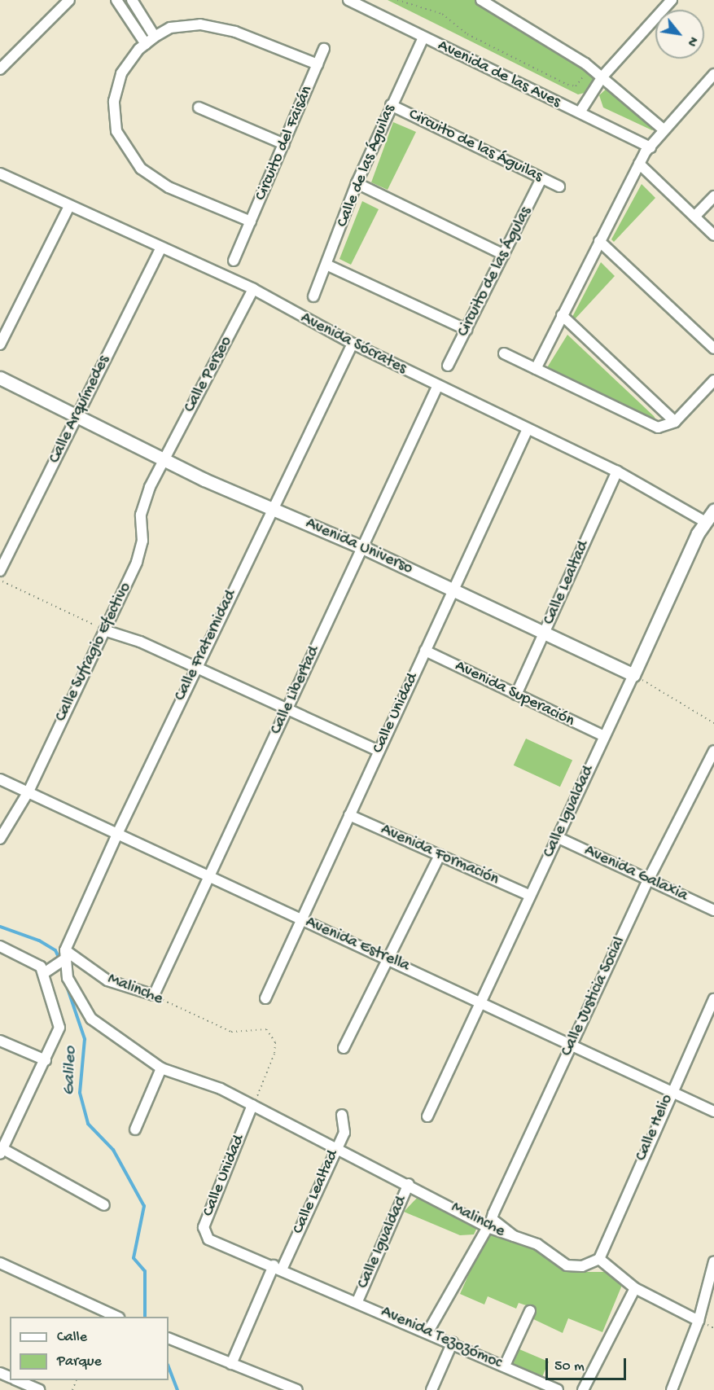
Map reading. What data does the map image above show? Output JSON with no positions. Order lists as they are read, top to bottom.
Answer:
{
  "streets": {
    "street": [
      "Avenida de las Aves",
      "Circuito del Faisán",
      "Circuito de las Águilas",
      "Calle de las Águilas",
      "Circuito de las Águlas",
      "Avenida Sócrates",
      "Calle Perseo",
      "Calle Arquímedes",
      "Avenida Universo",
      "Calle Lealtad",
      "Calle Fraternidad",
      "Calle Sufragio Efectivo",
      "Calle Libertad",
      "Avenida Superación",
      "Calle Unidad",
      "Calle Igualdad",
      "Avenida Formación",
      "Avenida Galaxia",
      "Avenida Estrella",
      "Malinche",
      "Calle Justicia Social",
      "Calle Helio",
      "Avenida Tezozómoc"
    ]
  },
  "crossings": [
    ["Avenida de las Aves", "Calle de las Águilas"],
    ["Circuito de las Águilas", "Calle de las Águilas"],
    ["Circuito de las Águilas", "Circuito de las Águlas"],
    ["Avenida Sócrates", "Calle Perseo"],
    ["Avenida Sócrates", "Calle Arquímedes"],
    ["Avenida Sócrates", "Calle Lealtad"],
    ["Avenida Sócrates", "Calle Fraternidad"],
    ["Avenida Sócrates", "Calle Libertad"],
    ["Avenida Sócrates", "Calle Unidad"],
    ["Avenida Sócrates", "Calle Igualdad"],
    ["Calle Perseo", "Avenida Universo"],
    ["Calle Perseo", "Calle Sufragio Efectivo"],
    ["Calle Arquímedes", "Avenida Universo"],
    ["Avenida Universo", "Calle Lealtad"],
    ["Avenida Universo", "Calle Fraternidad"],
    ["Avenida Universo", "Calle Sufragio Efectivo"],
    ["Avenida Universo", "Calle Libertad"],
    ["Avenida Universo", "Calle Unidad"],
    ["Avenida Universo", "Calle Igualdad"],
    ["Calle Lealtad", "Avenida Superación"],
    ["Calle Lealtad", "Malinche"],
    ["Calle Lealtad", "Avenida Tezozómoc"],
    ["Calle Fraternidad", "Avenida Estrella"],
    ["Calle Fraternidad", "Malinche"],
    ["Calle Sufragio Efectivo", "Avenida Estrella"],
    ["Calle Libertad", "Avenida Estrella"],
    ["Calle Libertad", "Malinche"],
    ["Avenida Superación", "Calle Unidad"],
    ["Avenida Superación", "Calle Igualdad"],
    ["Calle Unidad", "Avenida Formación"],
    ["Calle Unidad", "Avenida Estrella"],
    ["Calle Unidad", "Malinche"],
    ["Calle Unidad", "Avenida Tezozómoc"],
    ["Calle Igualdad", "Avenida Formación"],
    ["Calle Igualdad", "Avenida Galaxia"],
    ["Calle Igualdad", "Avenida Estrella"],
    ["Calle Igualdad", "Malinche"],
    ["Calle Igualdad", "Avenida Tezozómoc"],
    ["Avenida Galaxia", "Calle Justicia Social"],
    ["Avenida Estrella", "Calle Justicia Social"],
    ["Avenida Estrella", "Calle Helio"],
    ["Malinche", "Calle Justicia Social"],
    ["Malinche", "Calle Helio"]
  ],
  "water": ["Galileo"],
  "legend": ["Calle", "Parque"],
  "scale_bar": "50 m",
  "north": "bottom right"
}
